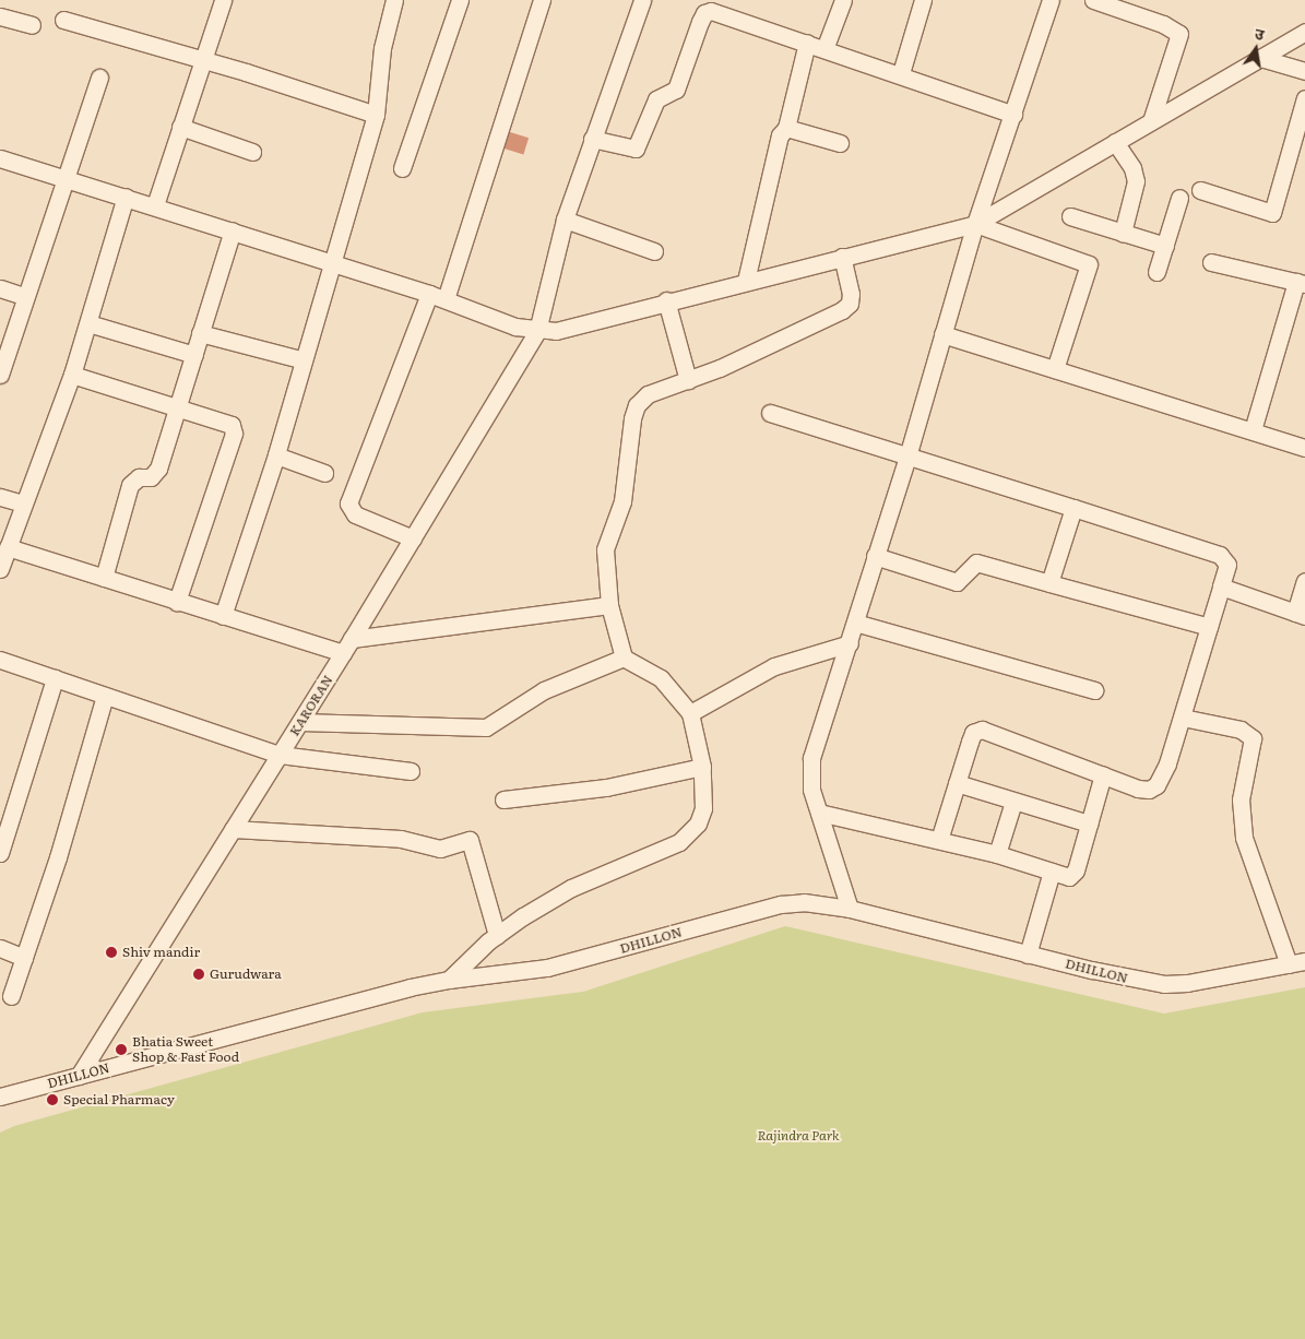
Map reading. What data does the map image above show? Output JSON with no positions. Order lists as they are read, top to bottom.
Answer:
{
  "streets": {
    "street": ["KARORAN", "DHILLON"]
  },
  "crossings": [
    ["KARORAN", "DHILLON"]
  ],
  "parks": ["Rajindra Park"],
  "places": [
    "Shiv mandir",
    "Gurudwara",
    "Bhatia Sweet Shop & Fast Food",
    "Special Pharmacy"
  ],
  "north": "top"
}
